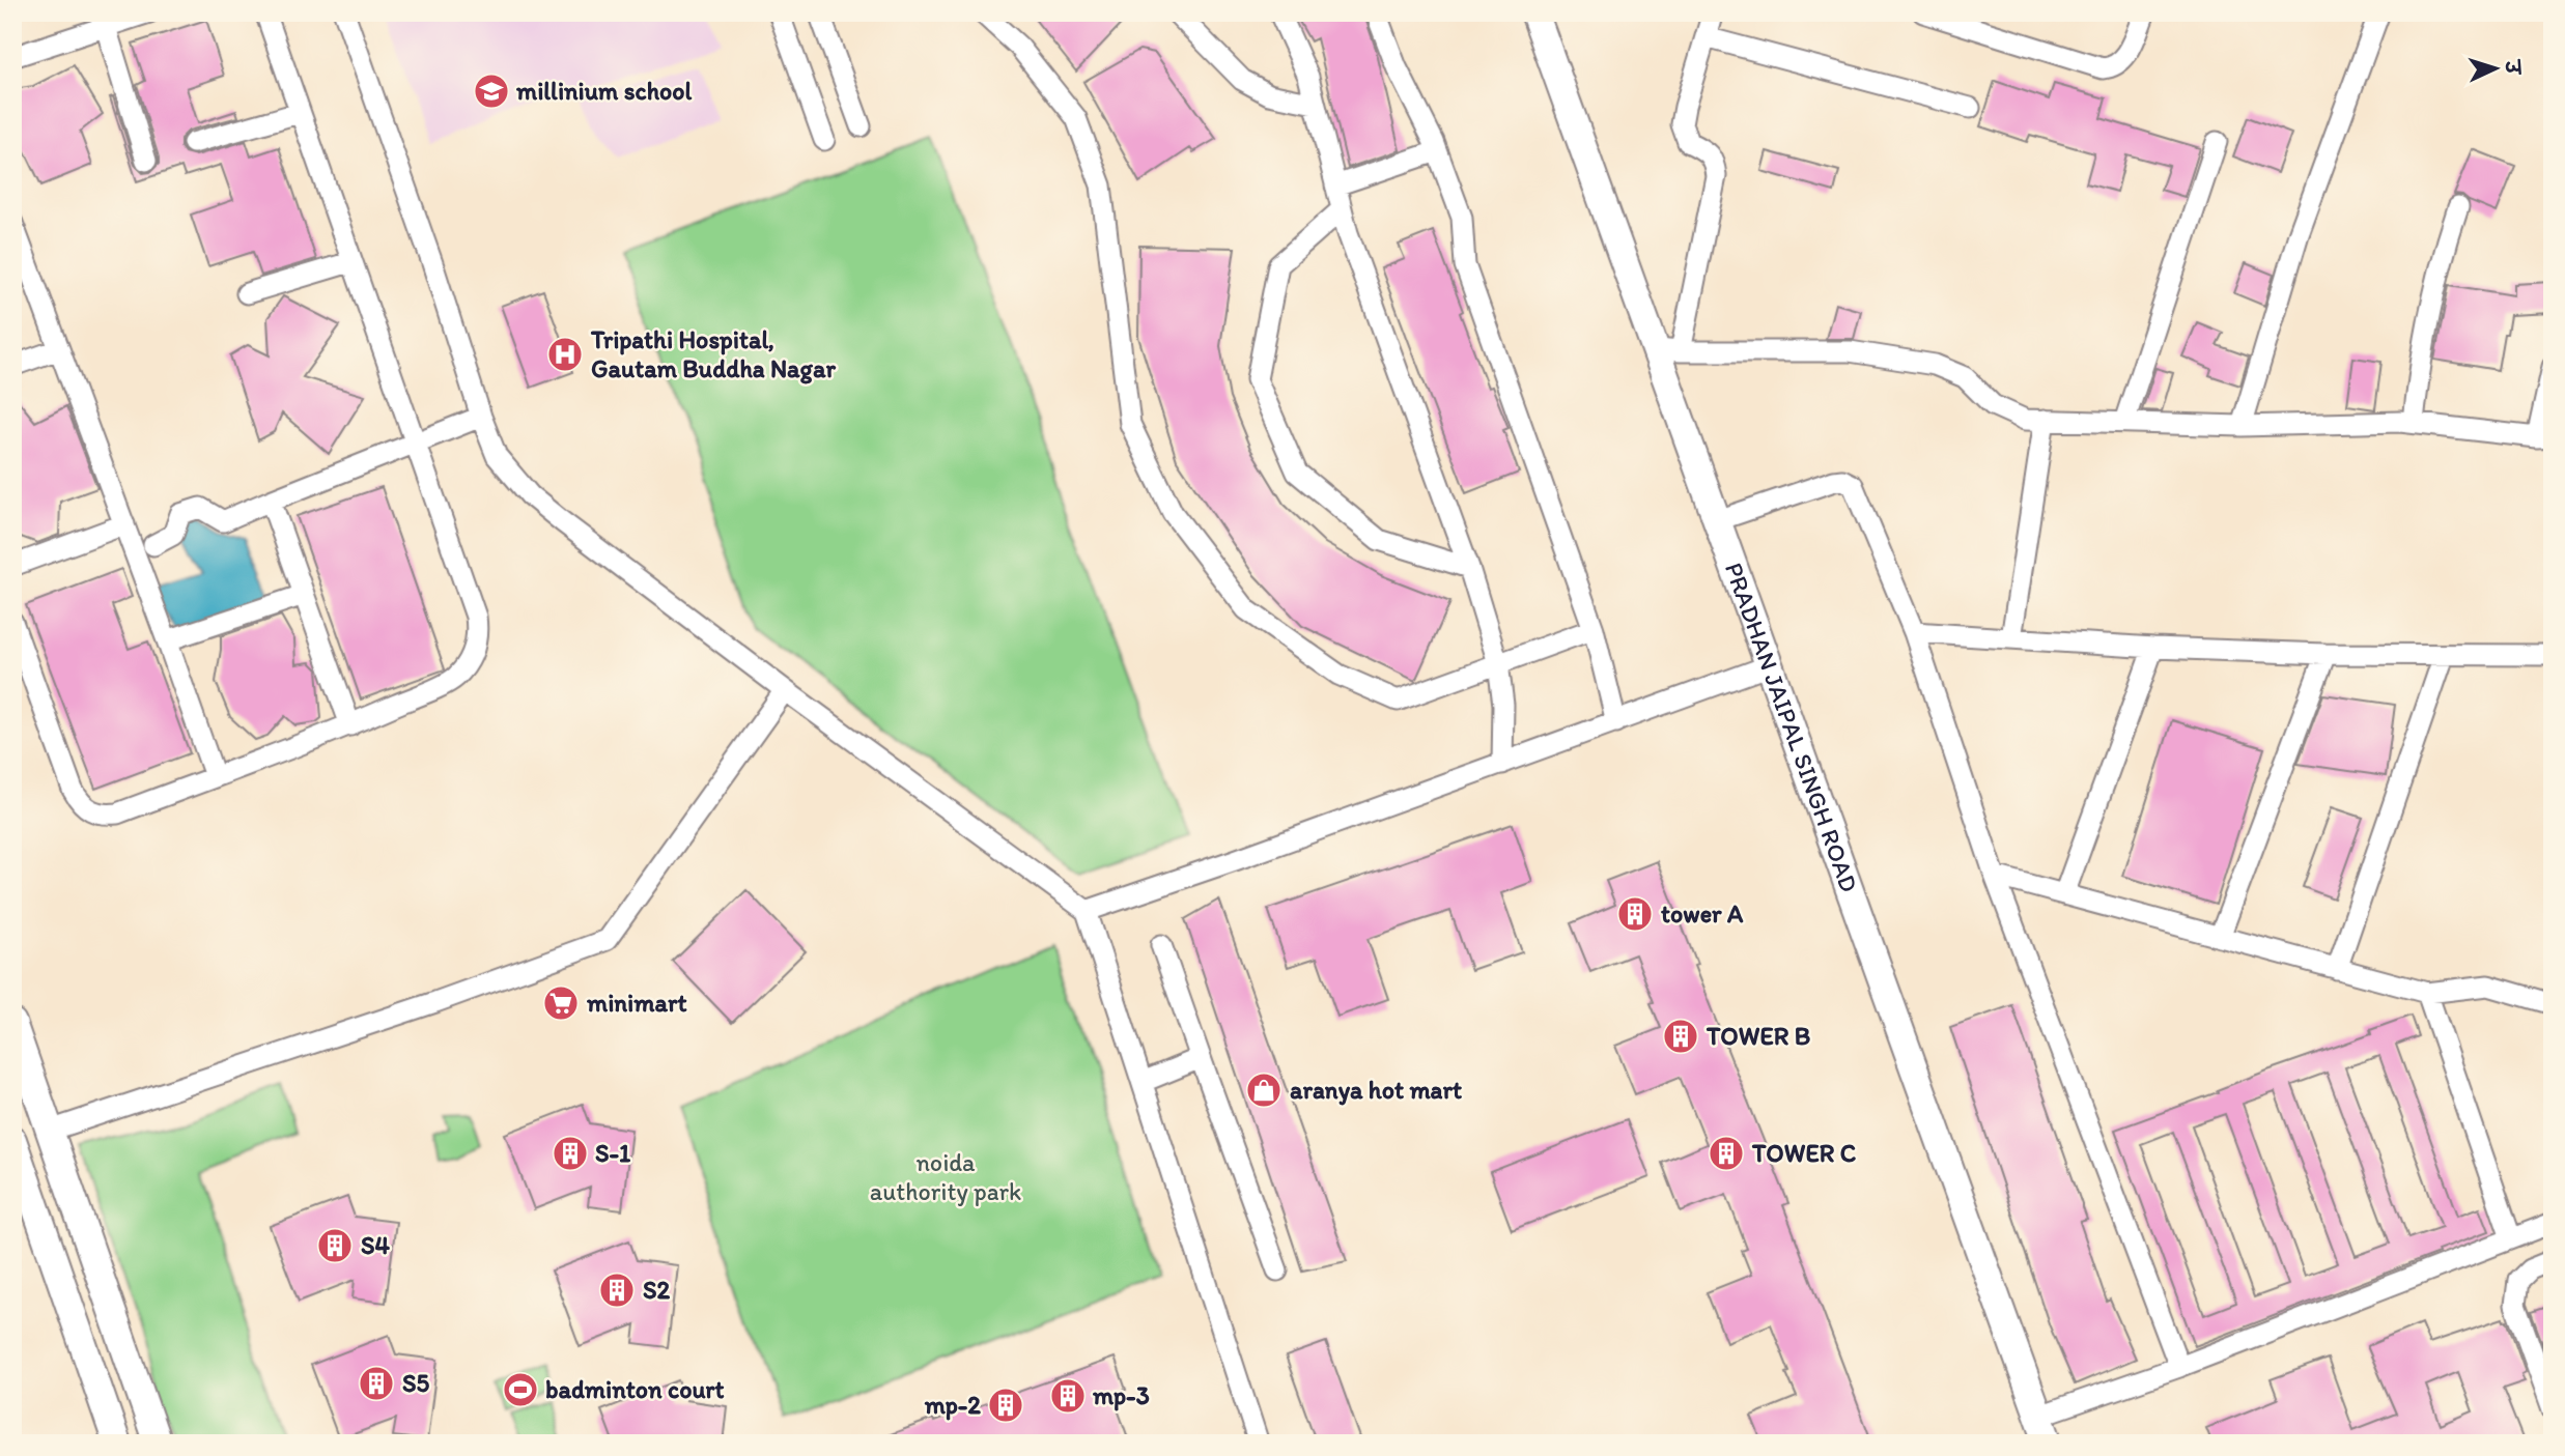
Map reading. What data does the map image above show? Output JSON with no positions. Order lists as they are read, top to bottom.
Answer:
{
  "streets": {
    "street": ["PRADHAN JAIPAL SINGH ROAD"]
  },
  "parks": ["noida authority park"],
  "places": {
    "school or university": ["millinium school"],
    "hospital": ["Tripathi Hospital, Gautam Buddha Nagar"],
    "building": [
      "tower A",
      "TOWER B",
      "S-1",
      "TOWER C",
      "S4",
      "S2",
      "S5",
      "mp-3",
      "mp-2"
    ],
    "supermarket": ["minimart"],
    "shop": ["aranya hot mart"],
    "sports": ["badminton court"]
  },
  "north": "right"
}
